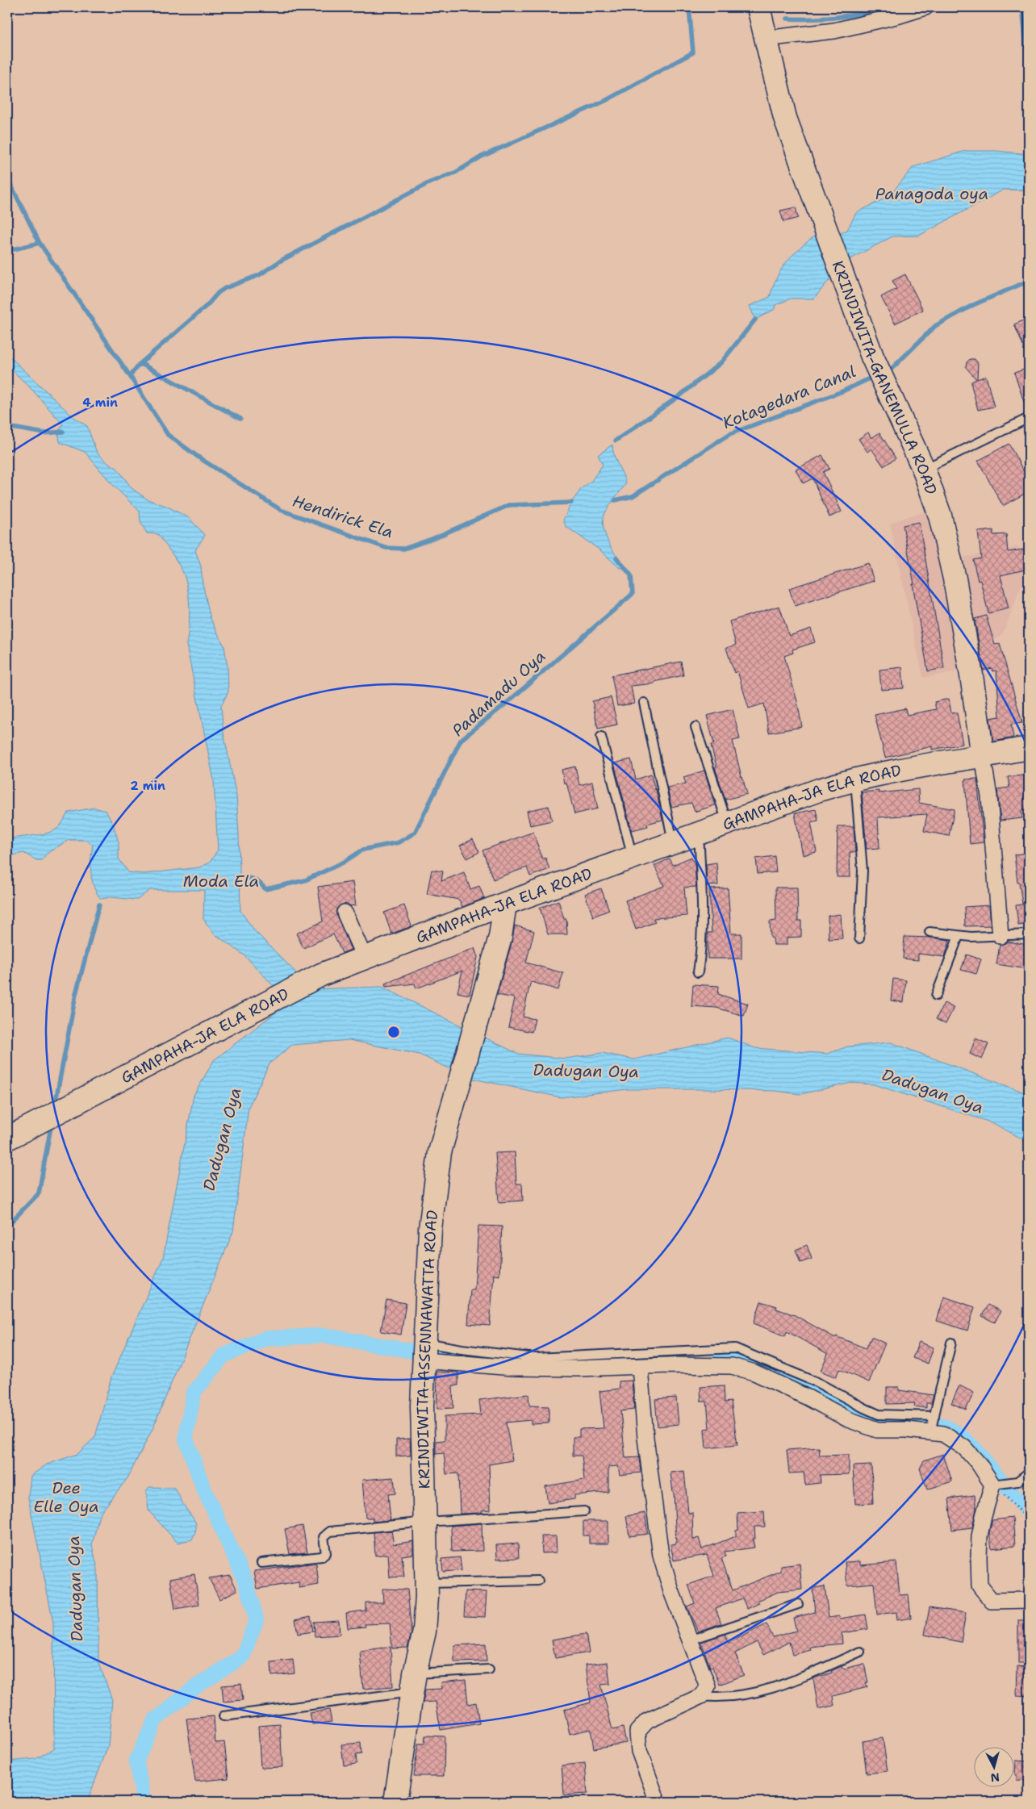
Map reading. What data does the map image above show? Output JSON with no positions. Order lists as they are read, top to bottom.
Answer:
{
  "streets": {
    "main road": ["KRINDIWITA-GANEMULLA ROAD", "GAMPAHA-JA ELA ROAD", "KRINDIWITA-ASSENNAWATTA ROAD"]
  },
  "crossings": [
    ["KRINDIWITA-GANEMULLA ROAD", "GAMPAHA-JA ELA ROAD"],
    ["GAMPAHA-JA ELA ROAD", "KRINDIWITA-ASSENNAWATTA ROAD"]
  ],
  "water": [
    "Panagoda oya",
    "Kotagedara Canal",
    "Hendirick Ela",
    "Padamadu Oya",
    "Moda Ela",
    "Dadugan Oya",
    "Dee Elle Oya"
  ],
  "north": "bottom",
  "rings": ["4 min", "2 min"]
}
